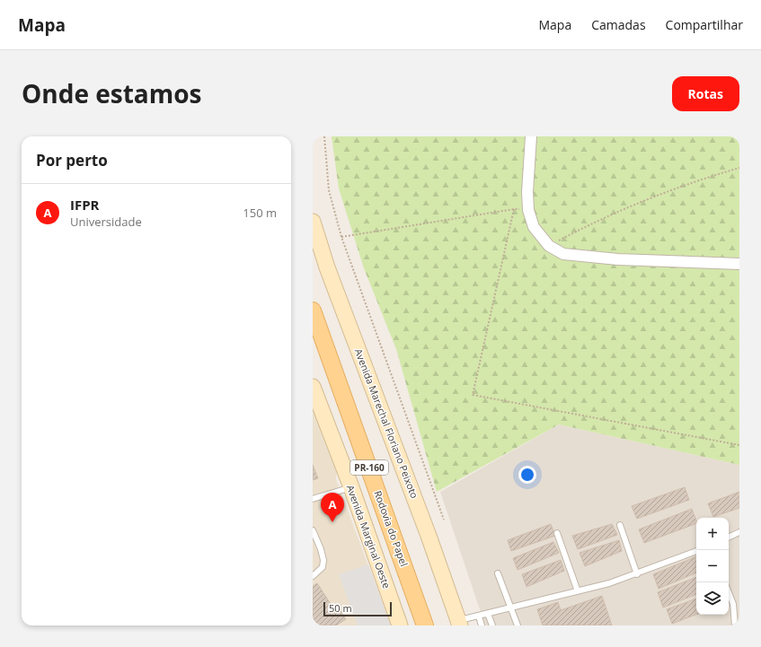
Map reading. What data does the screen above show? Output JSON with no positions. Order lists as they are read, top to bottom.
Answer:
{
  "streets": {
    "main road": [
      "Avenida Marechal Floriano Peixoto",
      "PR-160",
      "Rodovia do Papel",
      "Avenida Marginal Oeste"
    ]
  },
  "scale_bar": "50 m",
  "page": {
    "header": "Mapa",
    "nav": ["Mapa", "Camadas", "Compartilhar"],
    "title": "Onde estamos",
    "buttons": "Rotas",
    "heading": "Por perto",
    "list": [
      {
        "mark": "A",
        "name": "IFPR",
        "note": "Universidade",
        "value": "150 m"
      }
    ],
    "pins": "A",
    "map_buttons": ["+", "−"],
    "scale": "50 m"
  }
}
